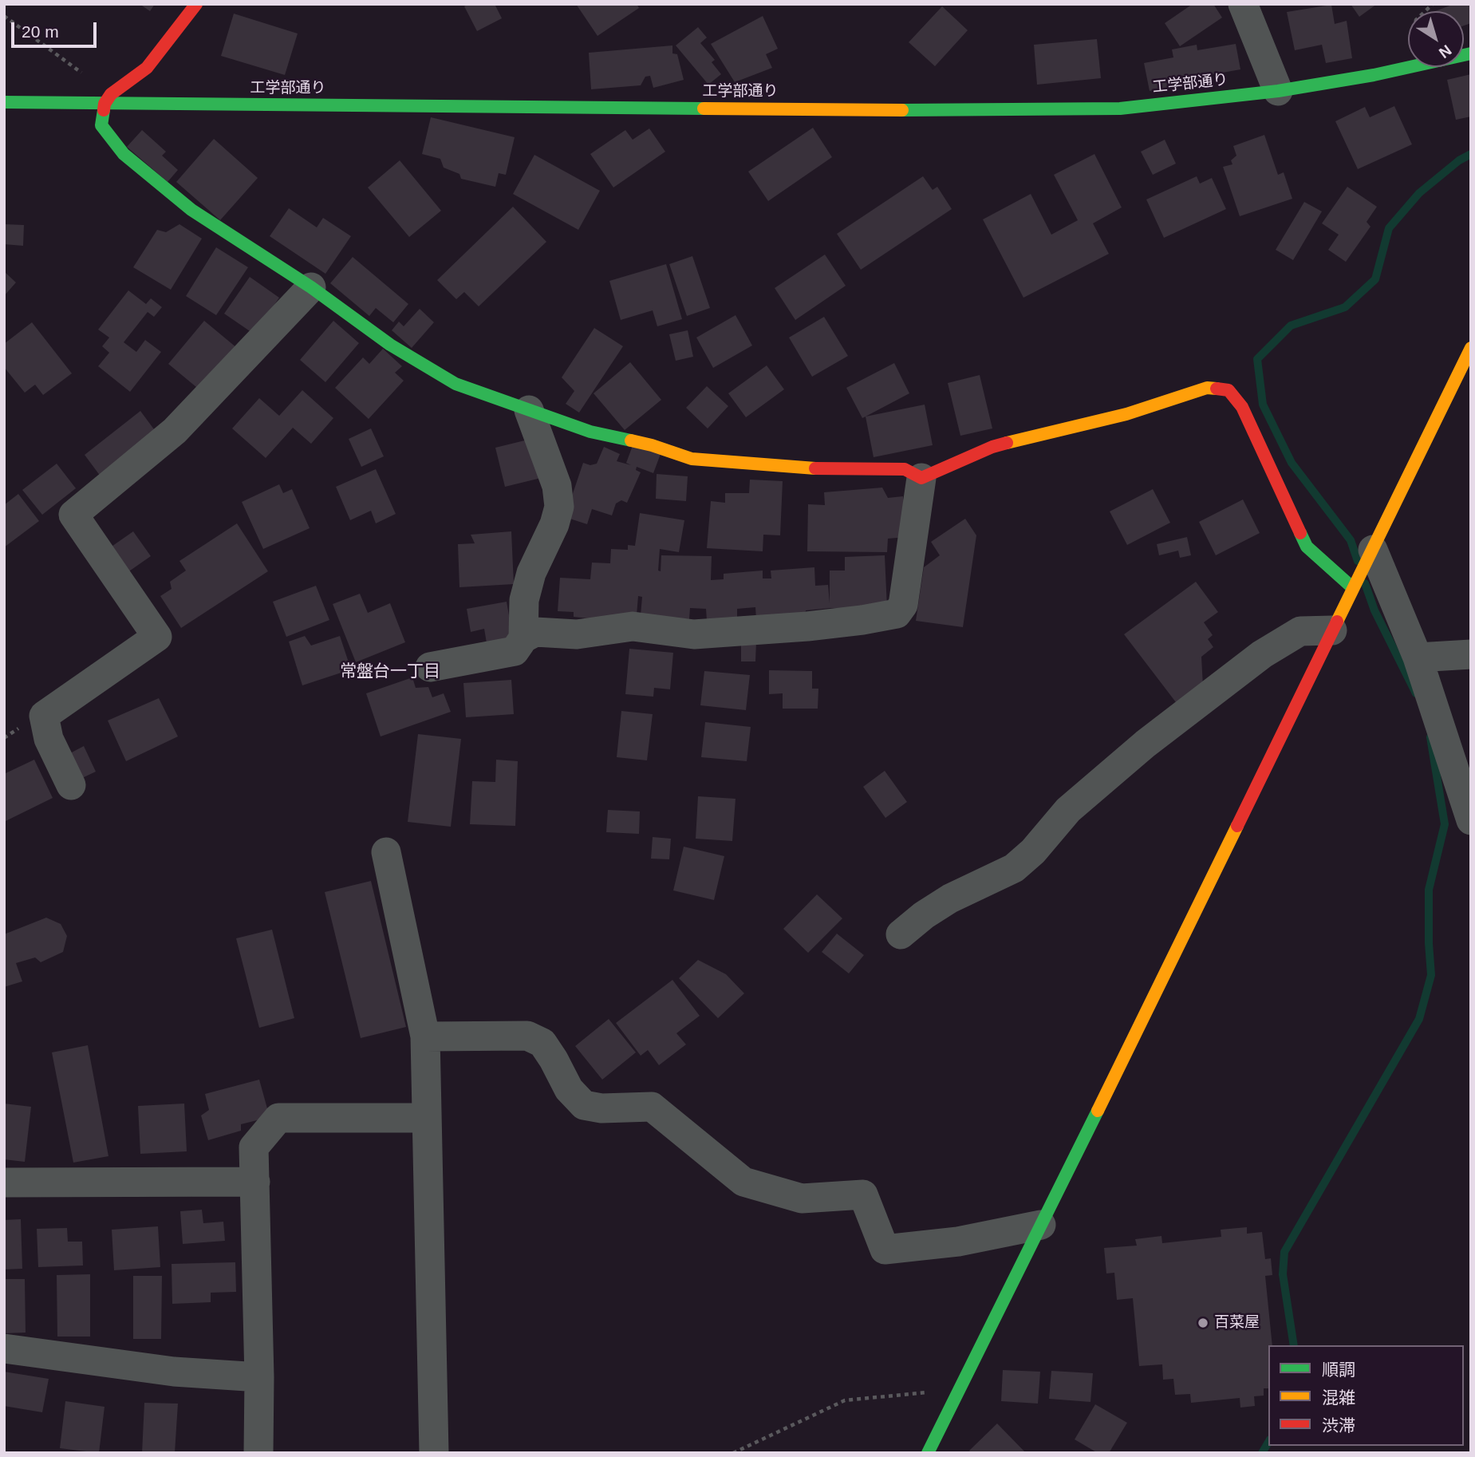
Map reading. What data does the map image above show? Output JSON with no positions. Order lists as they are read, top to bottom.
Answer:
{
  "streets": {
    "street": ["工学部通り"]
  },
  "districts": ["常盤台一丁目"],
  "places": ["百菜屋"],
  "legend": ["順調", "混雑", "渋滞"],
  "scale_bar": "20 m",
  "north": "bottom right"
}
